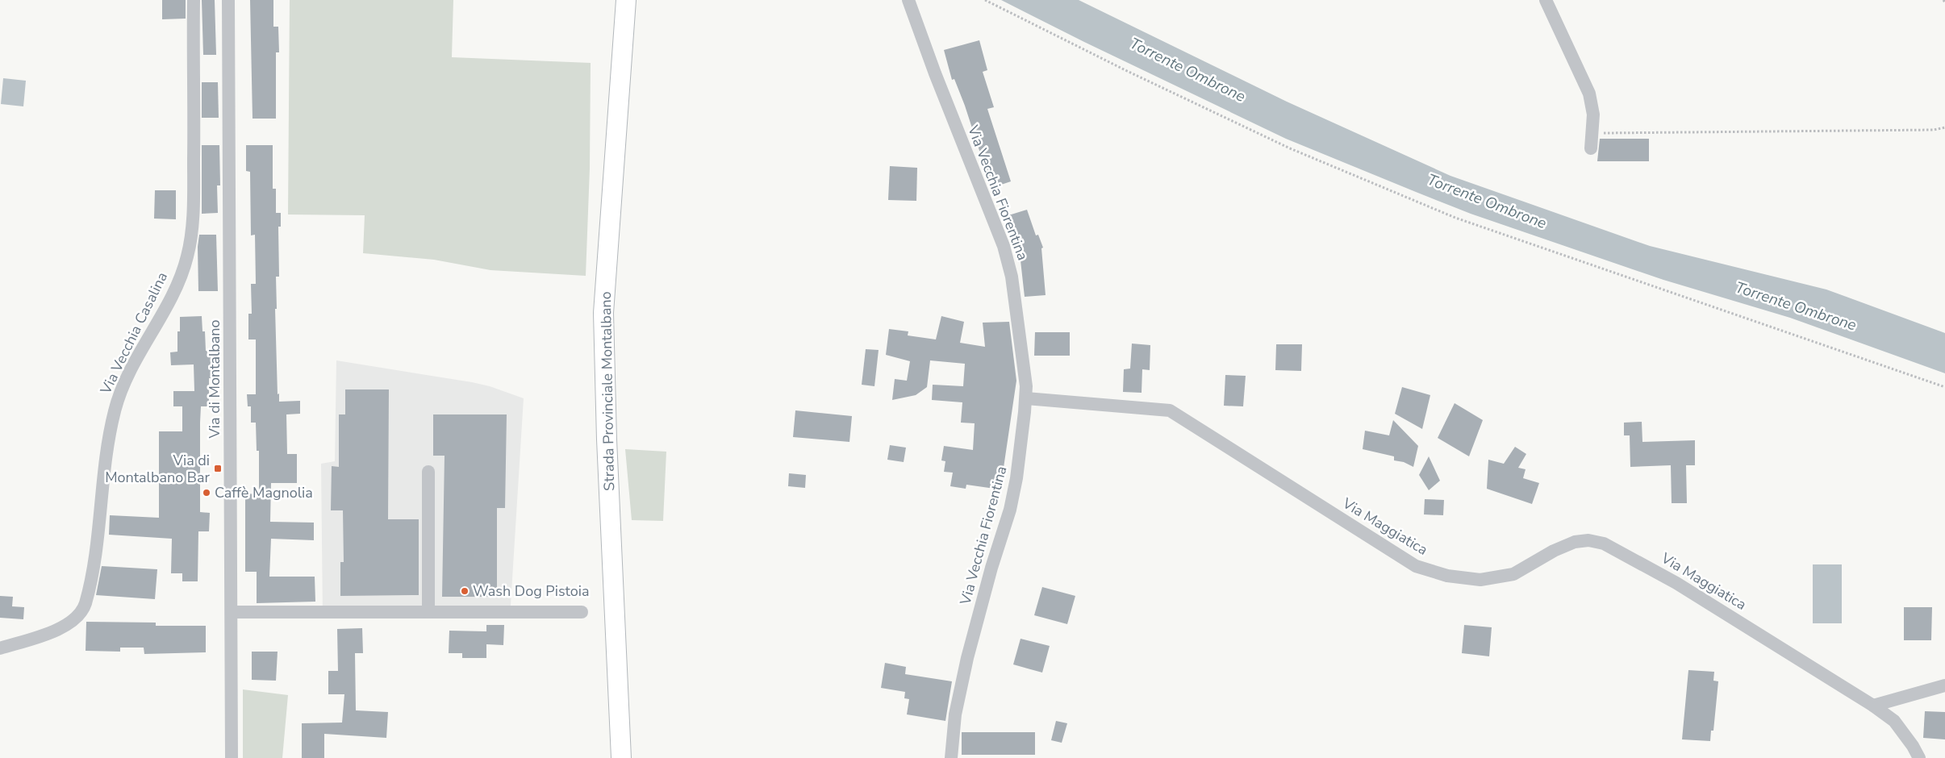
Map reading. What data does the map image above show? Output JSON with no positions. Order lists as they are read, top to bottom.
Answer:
{
  "streets": {
    "main road": ["Strada Provinciale Montalbano"],
    "street": [
      "Via Vecchia Fiorentina",
      "Via Vecchia Casalina",
      "Via di Montalbano",
      "Via Maggiatica"
    ]
  },
  "crossings": [
    ["Via Vecchia Fiorentina", "Via Maggiatica"]
  ],
  "water": ["Torrente Ombrone"],
  "places": {
    "transit": ["Via di Montalbano Bar"],
    "other": ["Caffè Magnolia", "Wash Dog Pistoia"]
  }
}
